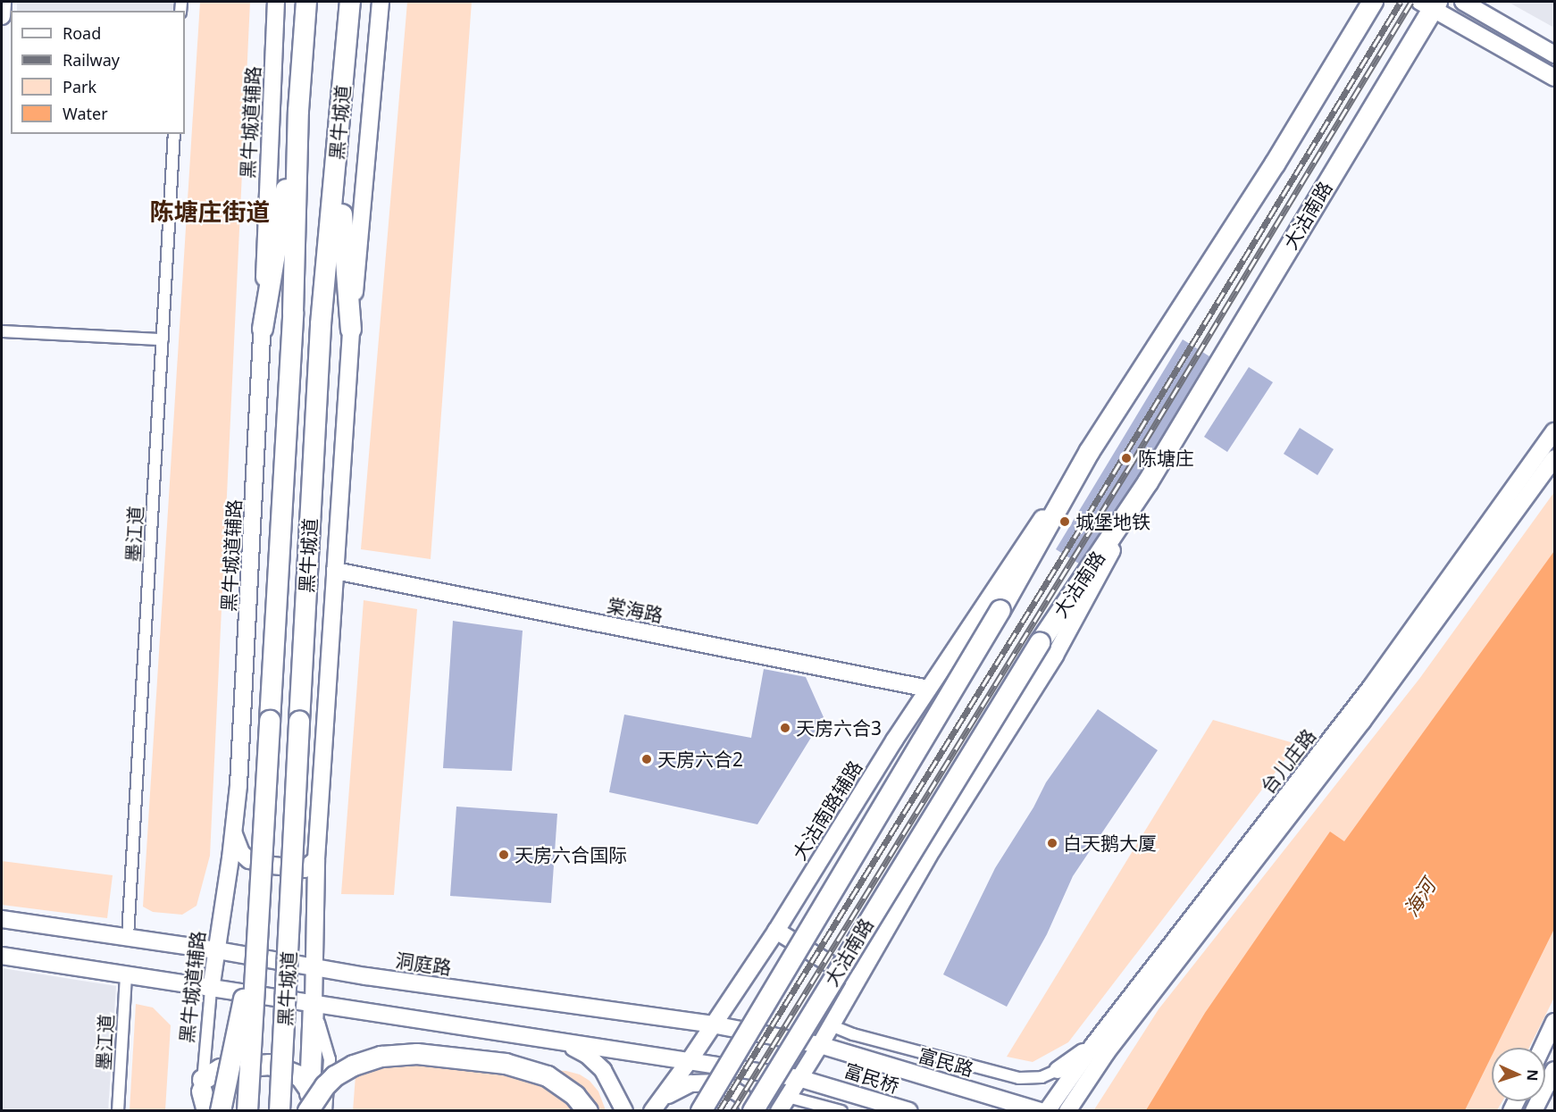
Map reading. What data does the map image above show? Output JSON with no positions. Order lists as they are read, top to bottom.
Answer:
{
  "streets": {
    "highway": ["黑牛城道", "大沽南路"],
    "street": [
      "黑牛城道辅路",
      "墨江道",
      "棠海路",
      "台儿庄路",
      "大沽南路辅路",
      "洞庭路",
      "富民路",
      "富民桥"
    ]
  },
  "crossings": [
    ["黑牛城道辅路", "洞庭路"],
    ["墨江道", "洞庭路"],
    ["棠海路", "大沽南路辅路"],
    ["大沽南路辅路", "洞庭路"],
    ["洞庭路", "富民路"]
  ],
  "districts": ["陈塘庄街道"],
  "water": ["海河"],
  "places": [
    "陈塘庄",
    "城堡地铁",
    "天房六合3",
    "天房六合2",
    "白天鹅大厦",
    "天房六合国际"
  ],
  "legend": [
    "Road",
    "Railway",
    "Park",
    "Water"
  ],
  "north": "right"
}
